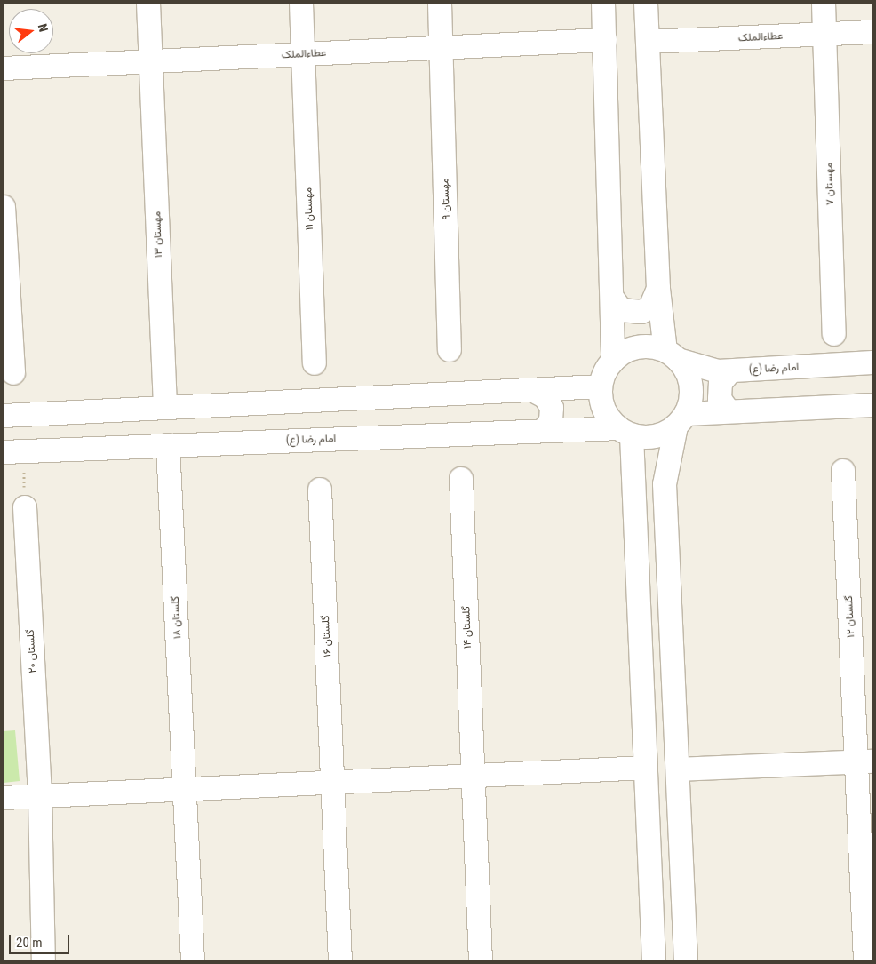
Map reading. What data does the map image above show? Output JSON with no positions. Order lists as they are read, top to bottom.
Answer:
{
  "streets": {
    "street": [
      "عطاءالملک",
      "مهستان ۷",
      "مهستان ۹",
      "مهستان ۱۱",
      "مهستان ۱۳",
      "امام رضا (ع)",
      "گلستان ۱۲",
      "گلستان ۱۸",
      "گلستان ۱۴",
      "گلستان ۱۶",
      "گلستان ۲۰"
    ]
  },
  "crossings": [
    ["عطاءالملک", "مهستان ۷"],
    ["عطاءالملک", "مهستان ۹"],
    ["عطاءالملک", "مهستان ۱۱"],
    ["عطاءالملک", "مهستان ۱۳"],
    ["امام رضا (ع)", "گلستان ۱۸"]
  ],
  "scale_bar": "20 m",
  "north": "right"
}
